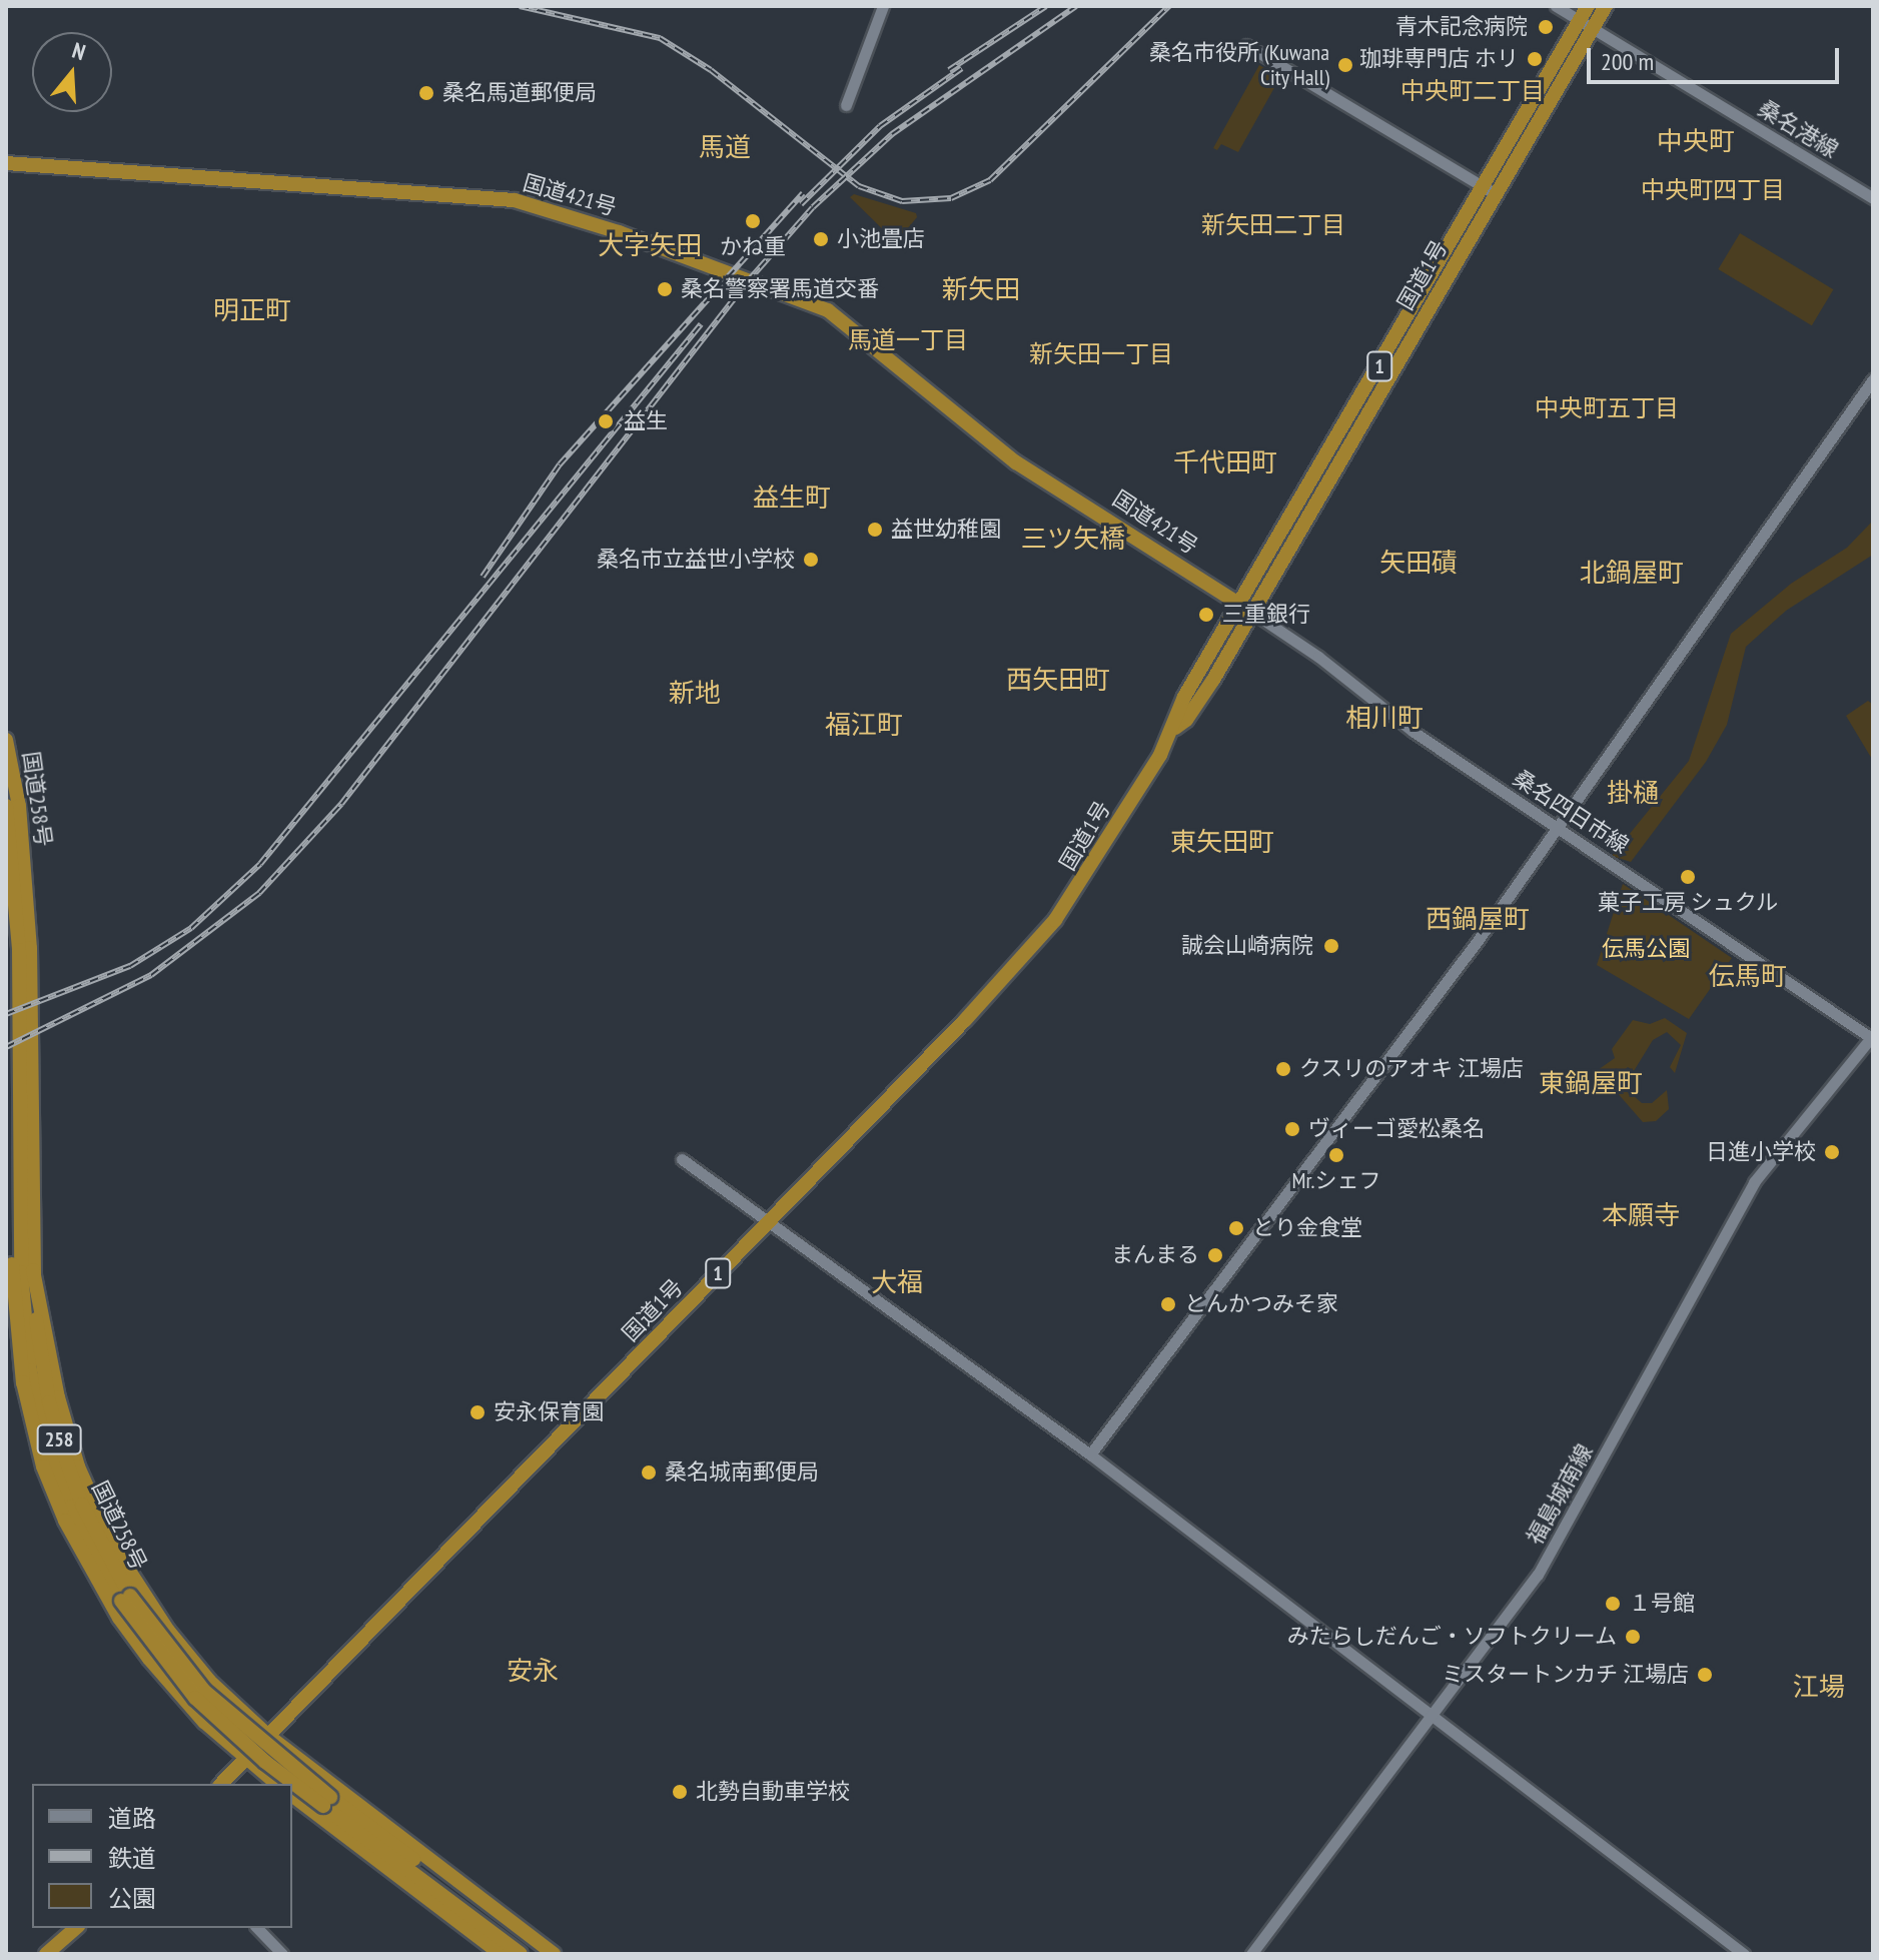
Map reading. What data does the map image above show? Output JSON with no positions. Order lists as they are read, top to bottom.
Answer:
{
  "streets": {
    "highway": [
      "国道421号",
      "国道1号",
      "1",
      "国道258号",
      "258"
    ],
    "street": ["桑名港線", "桑名四日市線", "福島城南線"]
  },
  "crossings": [
    ["桑名港線", "国道1号"],
    ["国道421号", "国道1号"],
    ["国道421号", "桑名四日市線"],
    ["国道1号", "桑名四日市線"],
    ["桑名四日市線", "福島城南線"]
  ],
  "districts": [
    "中央町二丁目",
    "中央町",
    "馬道",
    "中央町四丁目",
    "新矢田二丁目",
    "大字矢田",
    "新矢田",
    "明正町",
    "馬道一丁目",
    "新矢田一丁目",
    "中央町五丁目",
    "千代田町",
    "益生町",
    "三ツ矢橋",
    "矢田磧",
    "北鍋屋町",
    "西矢田町",
    "新地",
    "相川町",
    "福江町",
    "掛樋",
    "東矢田町",
    "西鍋屋町",
    "伝馬町",
    "東鍋屋町",
    "本願寺",
    "大福",
    "安永",
    "江場"
  ],
  "parks": ["伝馬公園"],
  "places": [
    "青木記念病院",
    "珈琲専門店 ホリ",
    "桑名市役所 (Kuwana City Hall)",
    "桑名馬道郵便局",
    "かね重",
    "小池畳店",
    "桑名警察署馬道交番",
    "益生",
    "益世幼稚園",
    "桑名市立益世小学校",
    "三重銀行",
    "菓子工房 シュクル",
    "誠会山崎病院",
    "クスリのアオキ 江場店",
    "ヴィーゴ愛松桑名",
    "日進小学校",
    "Mr.シェフ",
    "とり金食堂",
    "まんまる",
    "とんかつみそ家",
    "安永保育園",
    "桑名城南郵便局",
    "１号館",
    "みたらしだんご・ソフトクリーム",
    "ミスタートンカチ 江場店",
    "北勢自動車学校"
  ],
  "legend": ["道路", "鉄道", "公園"],
  "scale_bar": "200 m",
  "north": "top"
}
